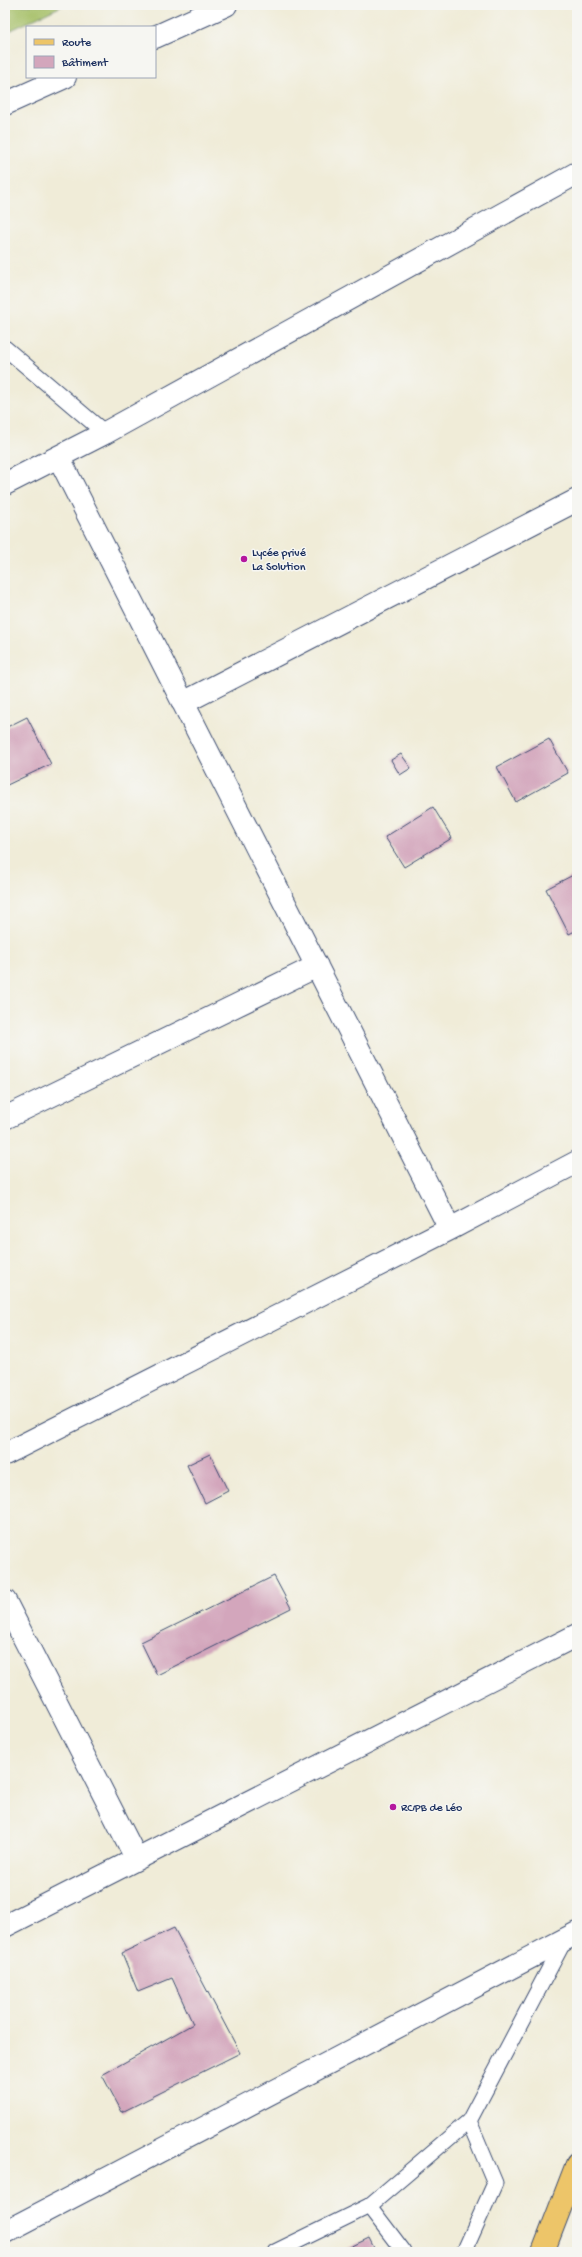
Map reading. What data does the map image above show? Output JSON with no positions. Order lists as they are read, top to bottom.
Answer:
{
  "places": ["Lycée privé La Solution", "RCPB de Léo"],
  "legend": ["Route", "Bâtiment"]
}
